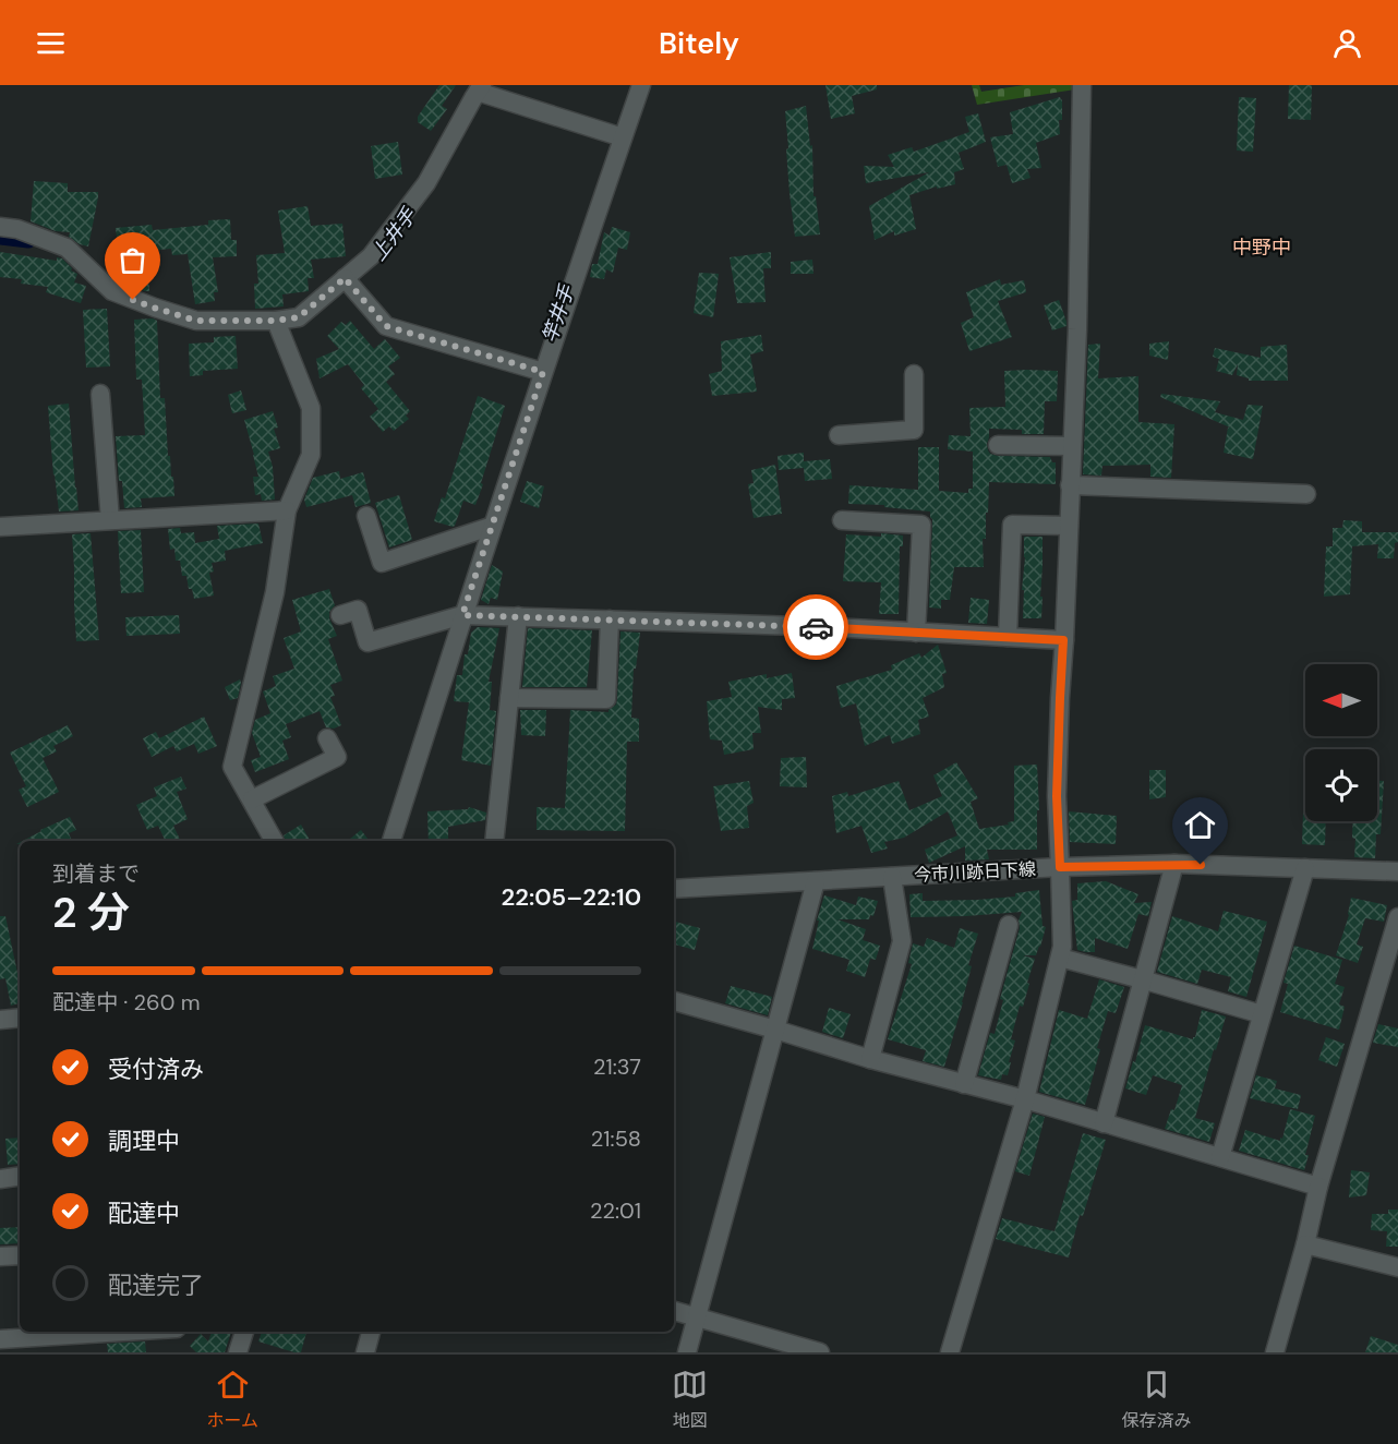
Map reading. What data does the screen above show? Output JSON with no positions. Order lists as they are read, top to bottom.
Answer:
{
  "streets": {
    "street": ["今市川跡日下線"]
  },
  "districts": ["中野中"],
  "water": ["上井手", "竿井手"],
  "north": "left",
  "page": {
    "header": "Bitely",
    "heading": ["2 分", "到着まで", "22:05–22:10"],
    "bar": "配達中 · 260 m",
    "list": [
      ["受付済み", "21:37"],
      ["調理中", "21:58"],
      ["配達中", "22:01"],
      "配達完了"
    ],
    "tabs": ["ホーム", "地図", "保存済み"]
  }
}
